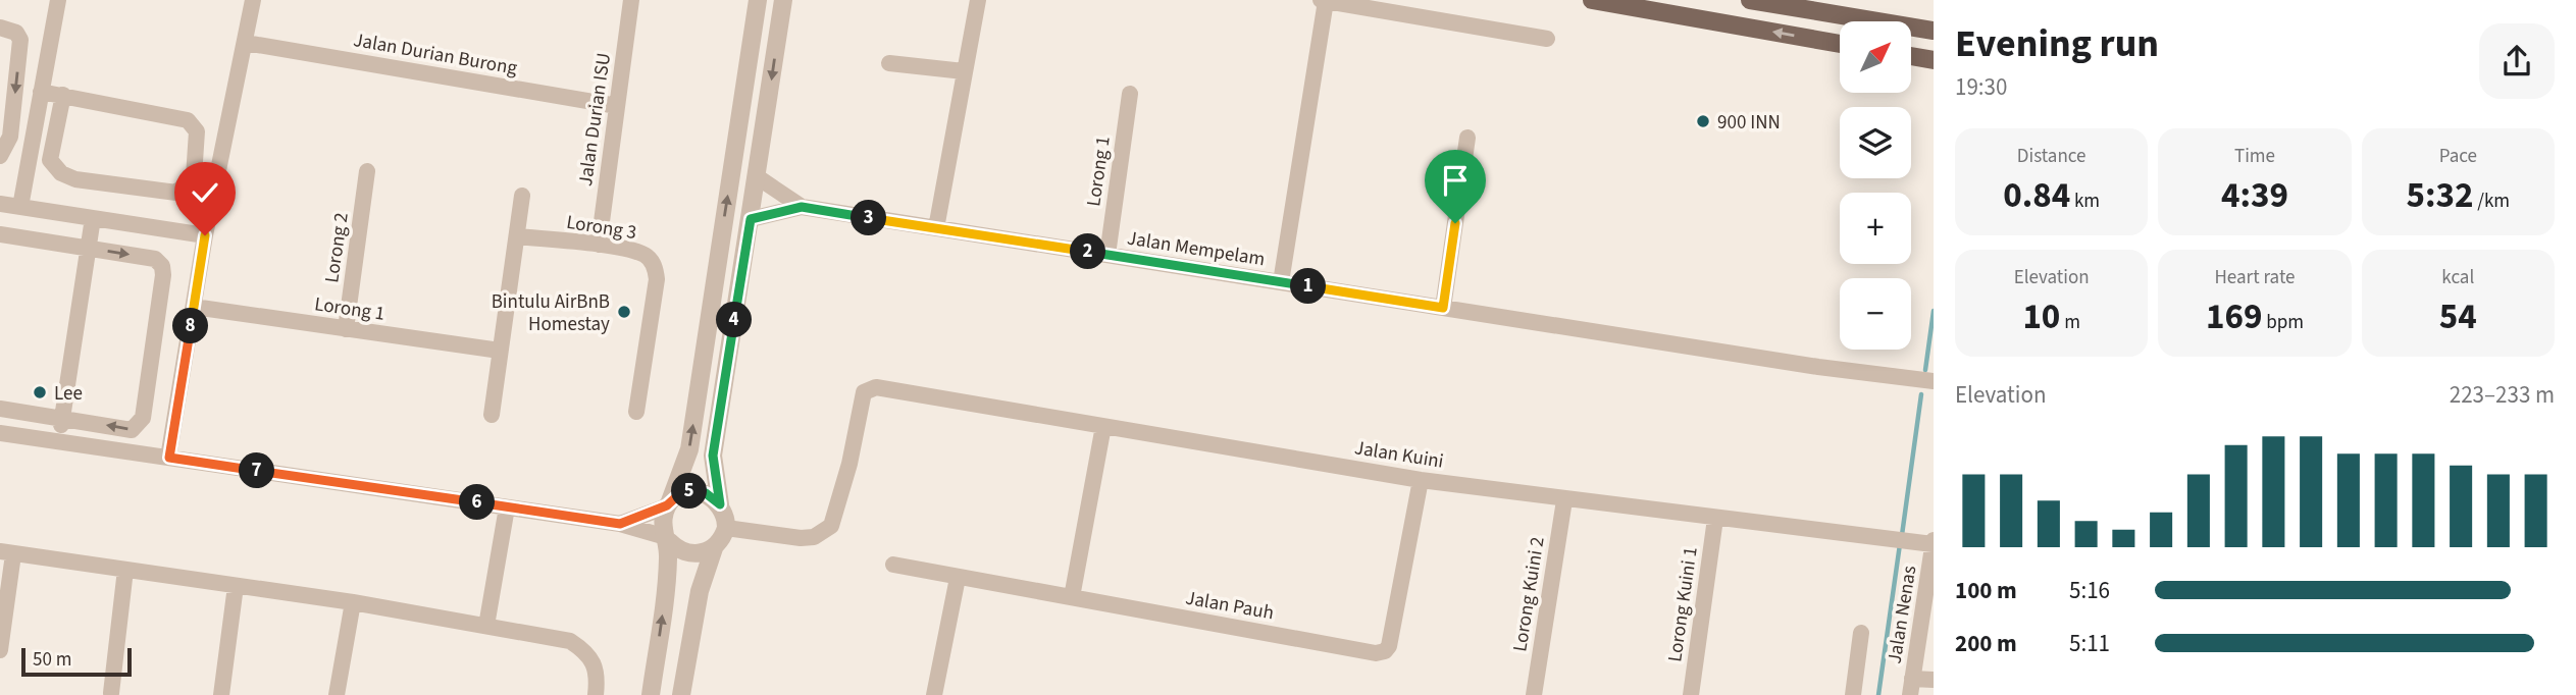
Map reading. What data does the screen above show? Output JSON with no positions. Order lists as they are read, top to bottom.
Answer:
{
  "streets": {
    "street": [
      "Jalan Durian Burong",
      "Jalan Durian ISU",
      "Lorong 1",
      "Lorong 3",
      "Lorong 2",
      "Jalan Mempelam",
      "Jalan Kuini",
      "Lorong Kuini 2",
      "Jalan Pauh",
      "Lorong Kuini 1",
      "Jalan Nenas"
    ]
  },
  "crossings": [
    ["Jalan Durian Burong", "Jalan Durian ISU"],
    ["Jalan Durian ISU", "Lorong 3"],
    ["Lorong 1", "Lorong 2"],
    ["Lorong 1", "Jalan Mempelam"],
    ["Jalan Kuini", "Lorong Kuini 2"],
    ["Jalan Kuini", "Jalan Pauh"],
    ["Jalan Kuini", "Lorong Kuini 1"],
    ["Jalan Kuini", "Jalan Nenas"]
  ],
  "places": ["900 INN", "Bintulu AirBnB Homestay", "Lee"],
  "scale_bar": "50 m",
  "north": "top right",
  "page": {
    "heading": ["Evening run", "19:30"],
    "map_buttons": ["+", "−"],
    "stats": [
      ["Distance", "0.84 km"],
      ["Time", "4:39"],
      ["Pace", "5:32 /km"],
      ["Elevation", "10 m"],
      ["Heart rate", "169 bpm"],
      ["kcal", "54"]
    ],
    "pins": [
      "3",
      "2",
      "1",
      "4",
      "8",
      "7",
      "5",
      "6"
    ],
    "chart": ["Elevation", "223–233 m"],
    "list": [
      {
        "name": "100 m",
        "note": "5:16"
      },
      {
        "name": "200 m",
        "note": "5:11"
      }
    ],
    "scale": "50 m"
  }
}
